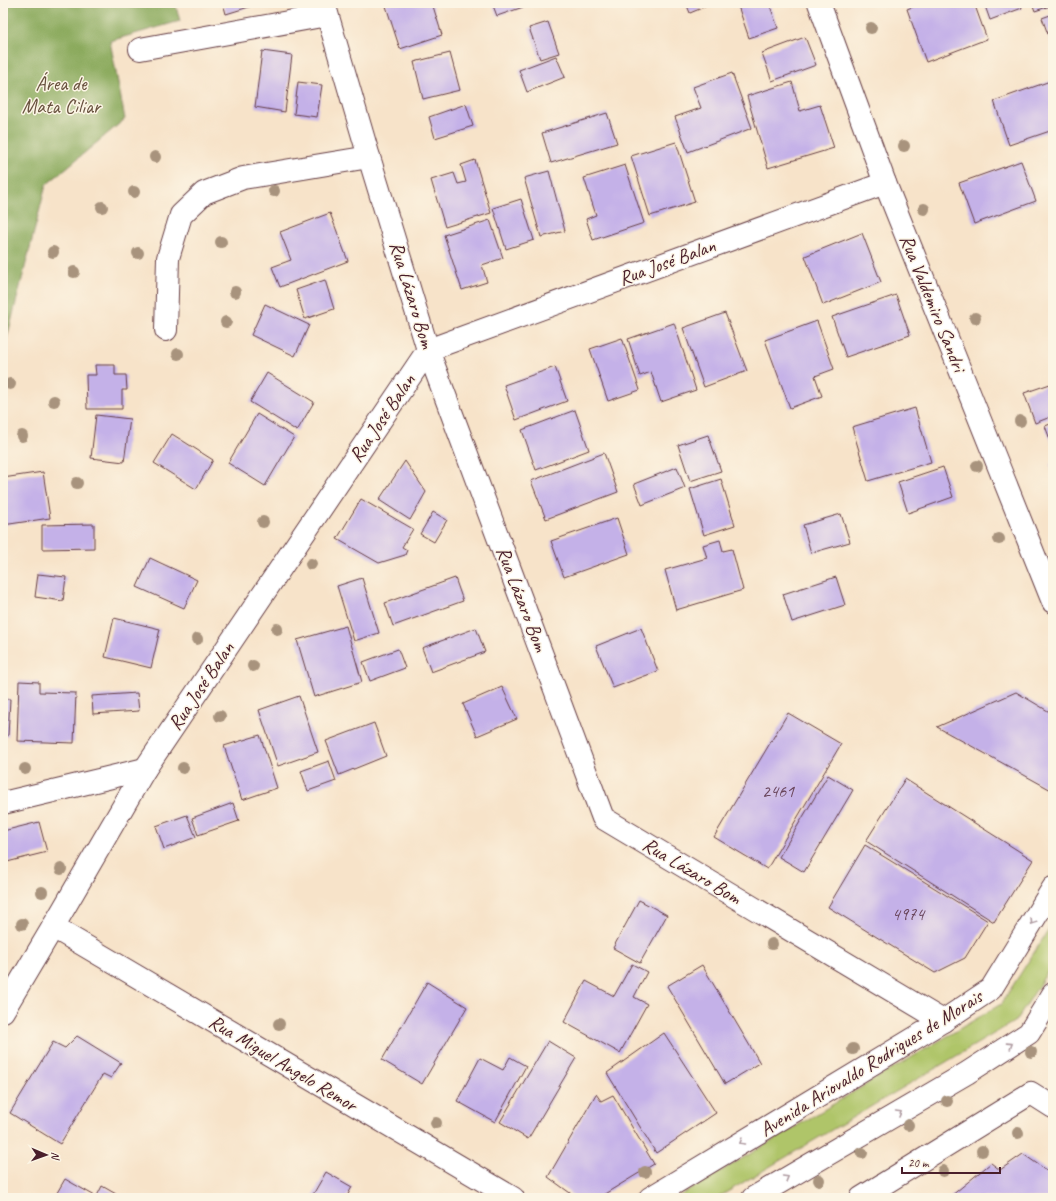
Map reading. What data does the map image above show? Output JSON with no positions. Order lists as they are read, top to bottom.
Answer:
{
  "streets": {
    "street": [
      "Rua José Balan",
      "Rua Lázaro Bom",
      "Rua Valdemiro Sandri",
      "Rua Miguel Angelo Remor",
      "Avenida Ariovaldo Rodrigues de Morais"
    ]
  },
  "crossings": [
    ["Rua José Balan", "Rua Lázaro Bom"],
    ["Rua José Balan", "Rua Valdemiro Sandri"],
    ["Rua José Balan", "Rua Miguel Angelo Remor"],
    ["Rua Lázaro Bom", "Avenida Ariovaldo Rodrigues de Morais"]
  ],
  "parks": ["Área de Mata Ciliar"],
  "house_numbers": ["2461", "4974"],
  "scale_bar": "20 m",
  "north": "right"
}
